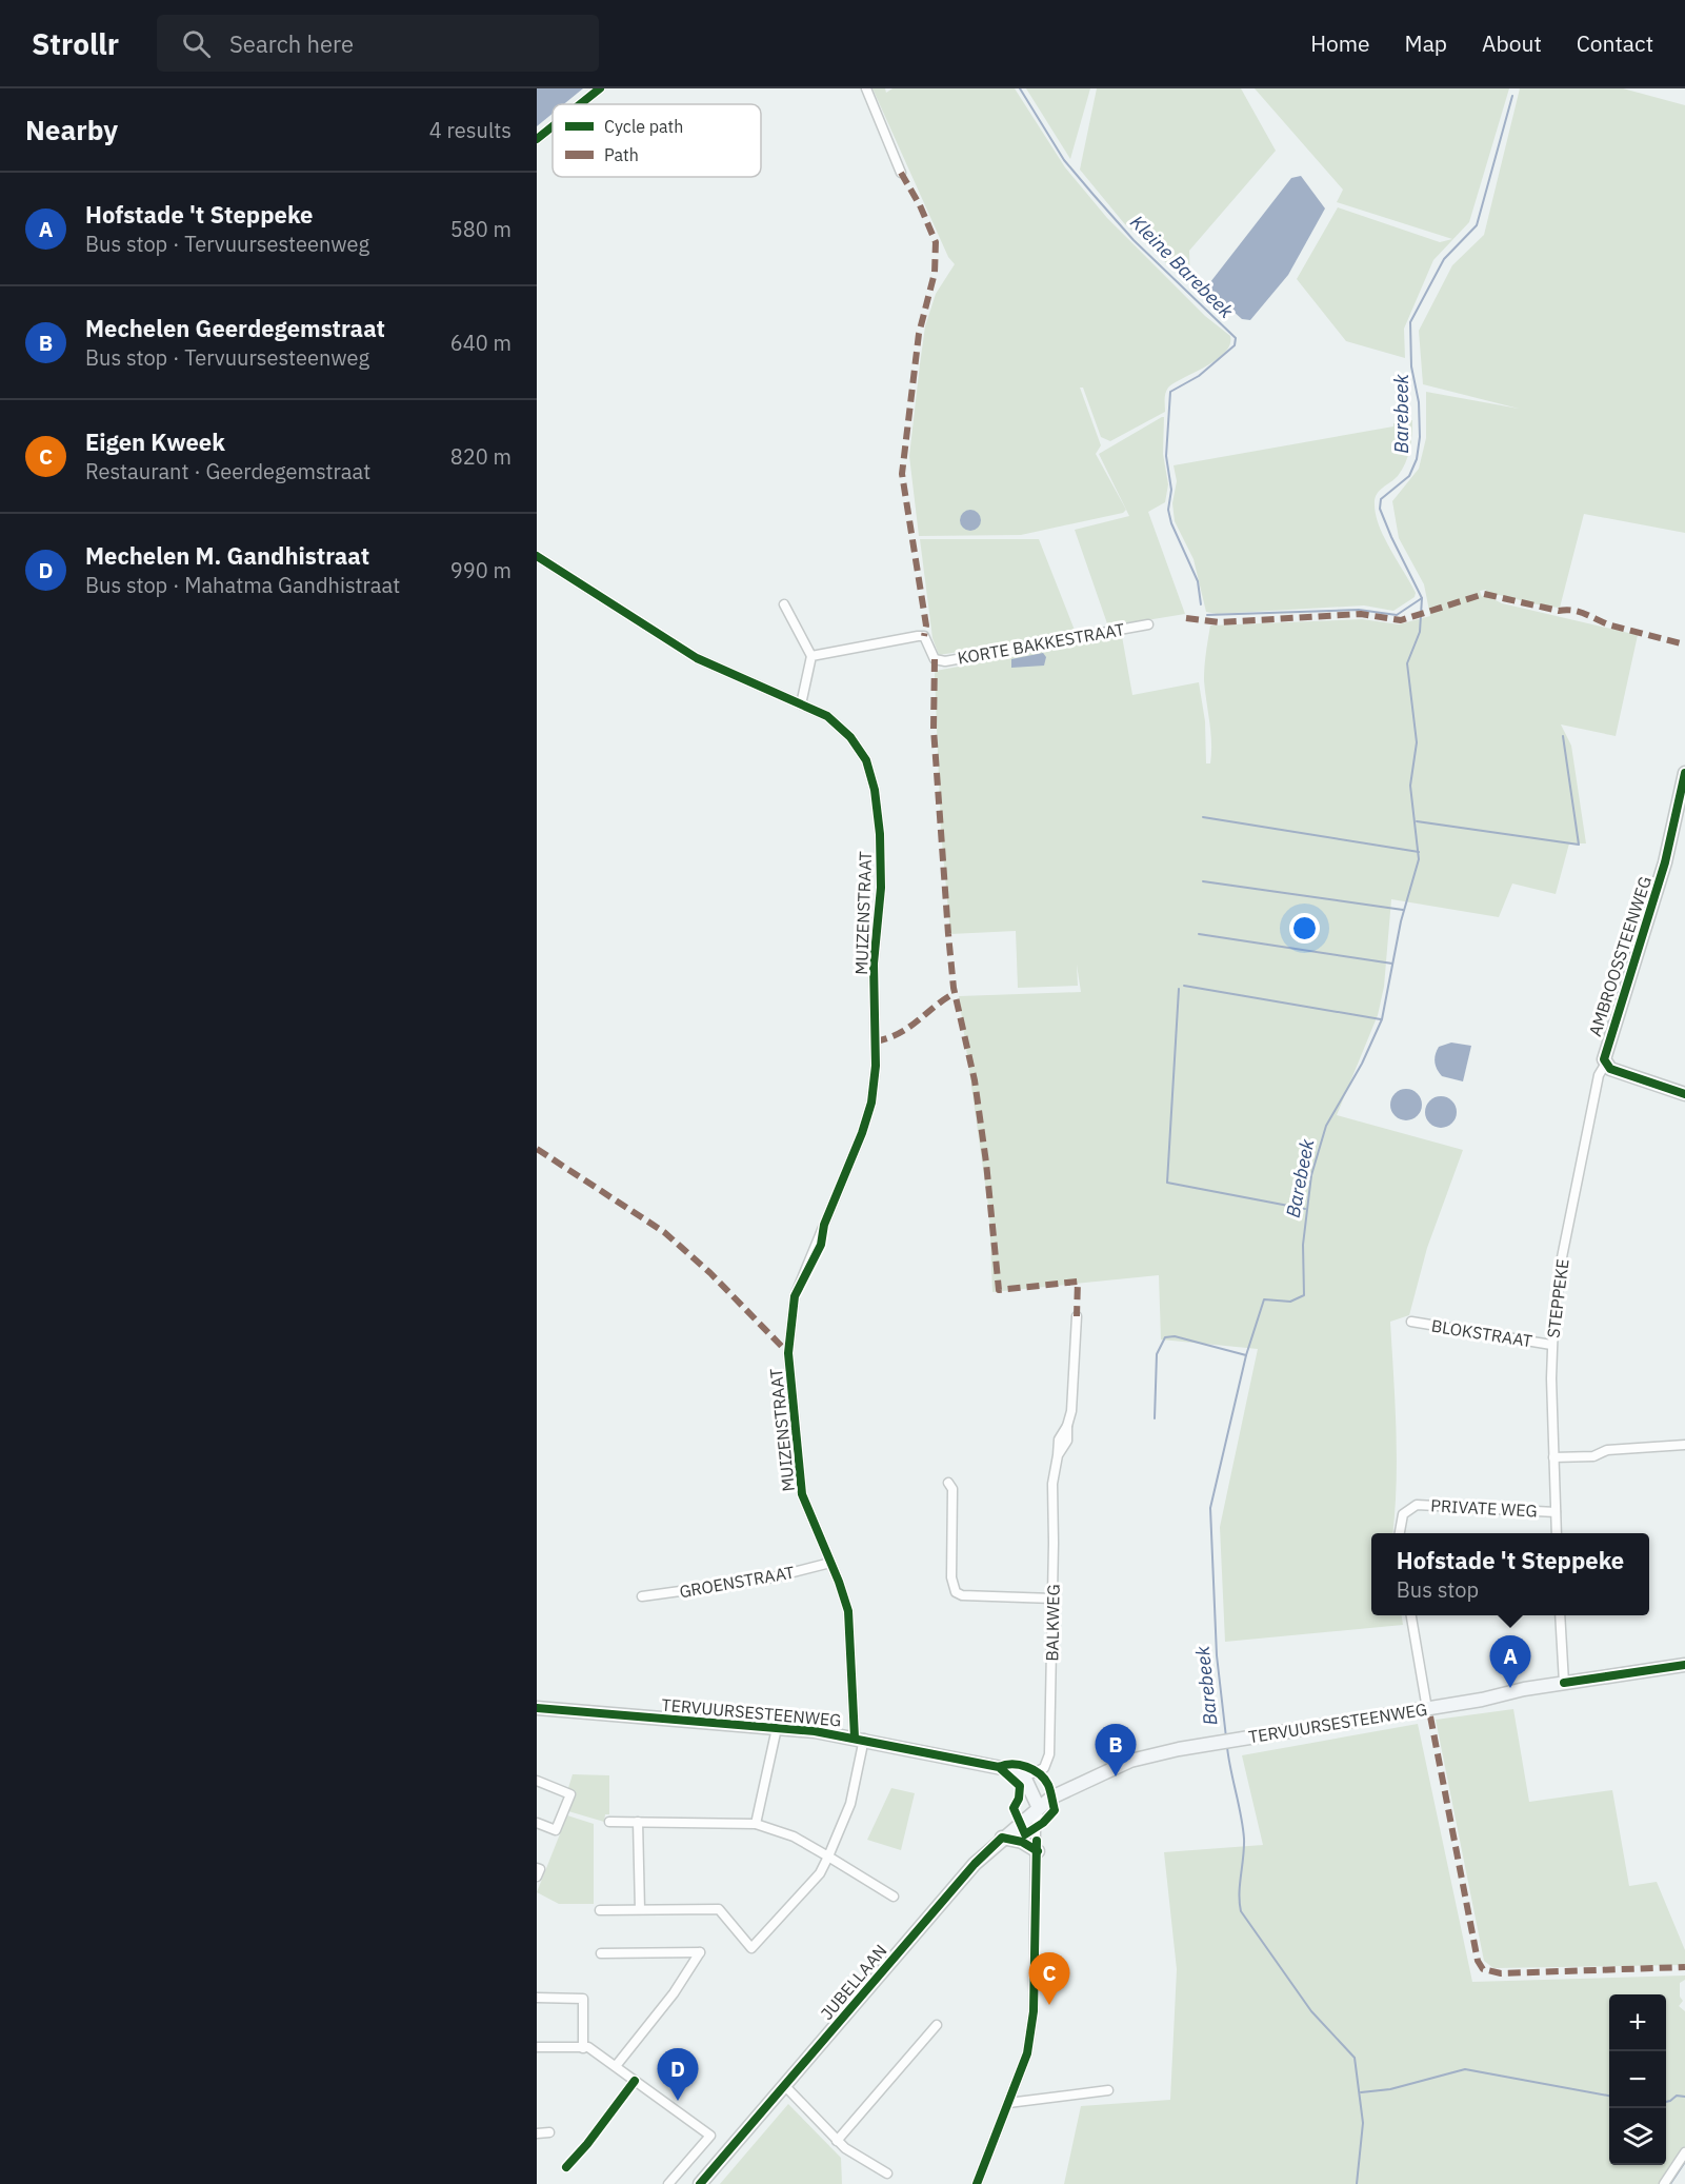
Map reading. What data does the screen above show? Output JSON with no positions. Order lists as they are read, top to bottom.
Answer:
{
  "streets": {
    "main road": ["AMBROOSSTEENWEG", "TERVUURSESTEENWEG", "JUBELLAAN"],
    "street": [
      "KORTE BAKKESTRAAT",
      "MUIZENSTRAAT",
      "STEPPEKE",
      "BLOKSTRAAT",
      "PRIVATE WEG",
      "GROENSTRAAT",
      "BALKWEG"
    ]
  },
  "crossings": [
    ["MUIZENSTRAAT", "GROENSTRAAT"],
    ["MUIZENSTRAAT", "TERVUURSESTEENWEG"],
    ["AMBROOSSTEENWEG", "STEPPEKE"],
    ["STEPPEKE", "BLOKSTRAAT"],
    ["STEPPEKE", "PRIVATE WEG"],
    ["BALKWEG", "TERVUURSESTEENWEG"],
    ["TERVUURSESTEENWEG", "JUBELLAAN"]
  ],
  "water": ["Kleine Barebeek", "Barebeek"],
  "legend": ["Cycle path", "Path"],
  "page": {
    "header": "Strollr",
    "search": "Search here",
    "nav": [
      "Home",
      "Map",
      "About",
      "Contact"
    ],
    "heading": ["Nearby", "4 results"],
    "list": [
      {
        "mark": "A",
        "name": "Hofstade 't Steppeke",
        "note": "Bus stop · Tervuursesteenweg",
        "value": "580 m"
      },
      {
        "mark": "B",
        "name": "Mechelen Geerdegemstraat",
        "note": "Bus stop · Tervuursesteenweg",
        "value": "640 m"
      },
      {
        "mark": "C",
        "name": "Eigen Kweek",
        "note": "Restaurant · Geerdegemstraat",
        "value": "820 m"
      },
      {
        "mark": "D",
        "name": "Mechelen M. Gandhistraat",
        "note": "Bus stop · Mahatma Gandhistraat",
        "value": "990 m"
      }
    ],
    "popup": ["Hofstade 't Steppeke", "Bus stop"],
    "pins": [
      "A",
      "B",
      "C",
      "D"
    ],
    "map_buttons": ["+", "−"]
  }
}
